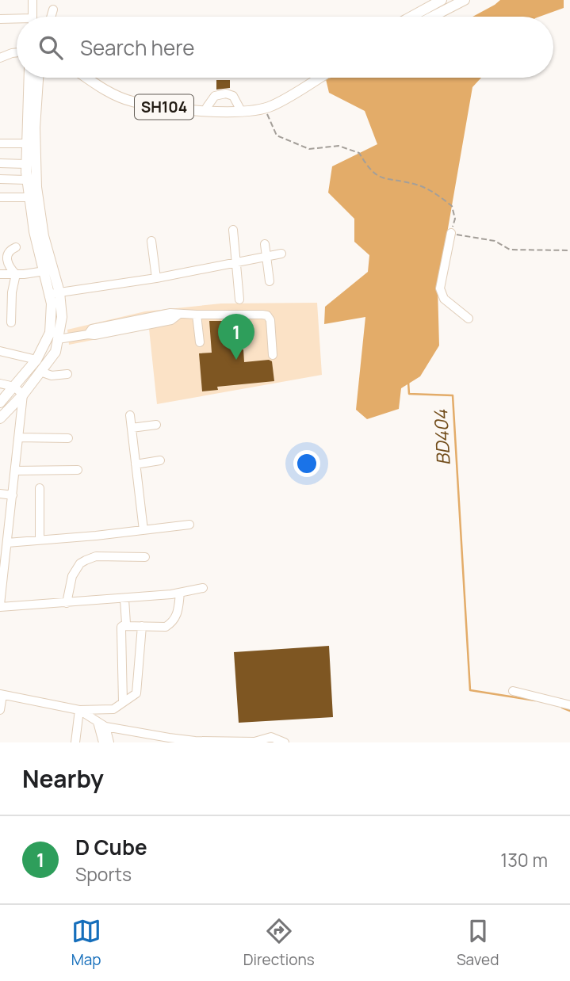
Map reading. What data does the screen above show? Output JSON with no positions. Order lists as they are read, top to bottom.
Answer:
{
  "streets": {
    "main road": ["SH104"]
  },
  "water": ["BD404"],
  "page": {
    "search": "Search here",
    "pins": "1",
    "heading": "Nearby",
    "list": [
      {
        "mark": "1",
        "name": "D Cube",
        "note": "Sports",
        "value": "130 m"
      }
    ],
    "nav": ["Map", "Directions", "Saved"]
  }
}
